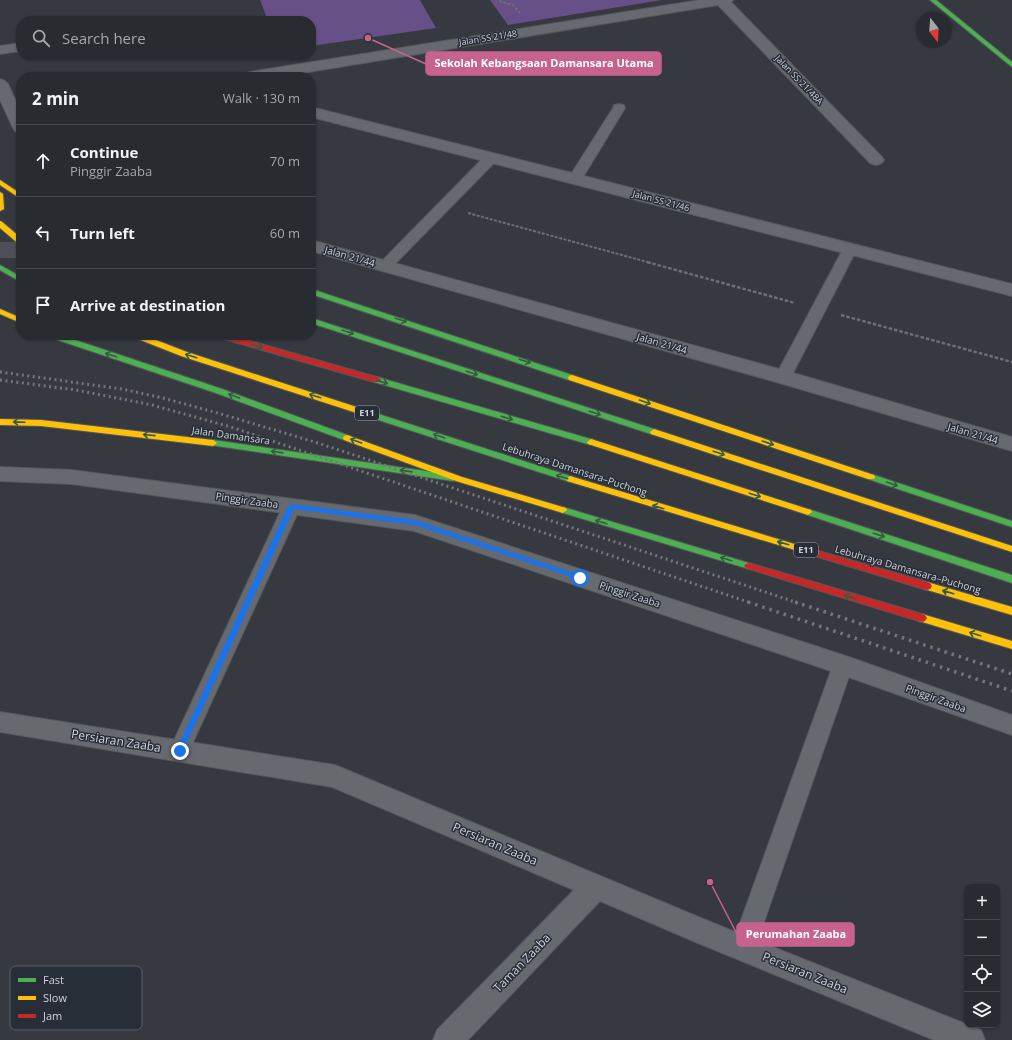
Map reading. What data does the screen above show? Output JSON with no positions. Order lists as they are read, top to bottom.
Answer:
{
  "streets": {
    "main road": ["E11", "Jalan Damansara", "Lebuhraya Damansara–Puchong"],
    "street": [
      "Jalan SS 21/48",
      "Jalan SS 21/48A",
      "Jalan SS 21/46",
      "Jalan 21/44",
      "Pinggir Zaaba",
      "Persiaran Zaaba",
      "Taman Zaaba"
    ]
  },
  "crossings": [
    ["Jalan SS 21/48", "Jalan SS 21/48A"],
    ["Persiaran Zaaba", "Taman Zaaba"]
  ],
  "places": ["Sekolah Kebangsaan Damansara Utama", "Perumahan Zaaba"],
  "legend": ["Fast", "Slow", "Jam"],
  "north": "bottom",
  "page": {
    "search": "Search here",
    "heading": ["2 min", "Walk · 130 m"],
    "list": [
      ["Continue", "Pinggir Zaaba", "70 m"],
      ["Turn left", "60 m"],
      "Arrive at destination"
    ],
    "map_buttons": ["+", "−"]
  }
}
